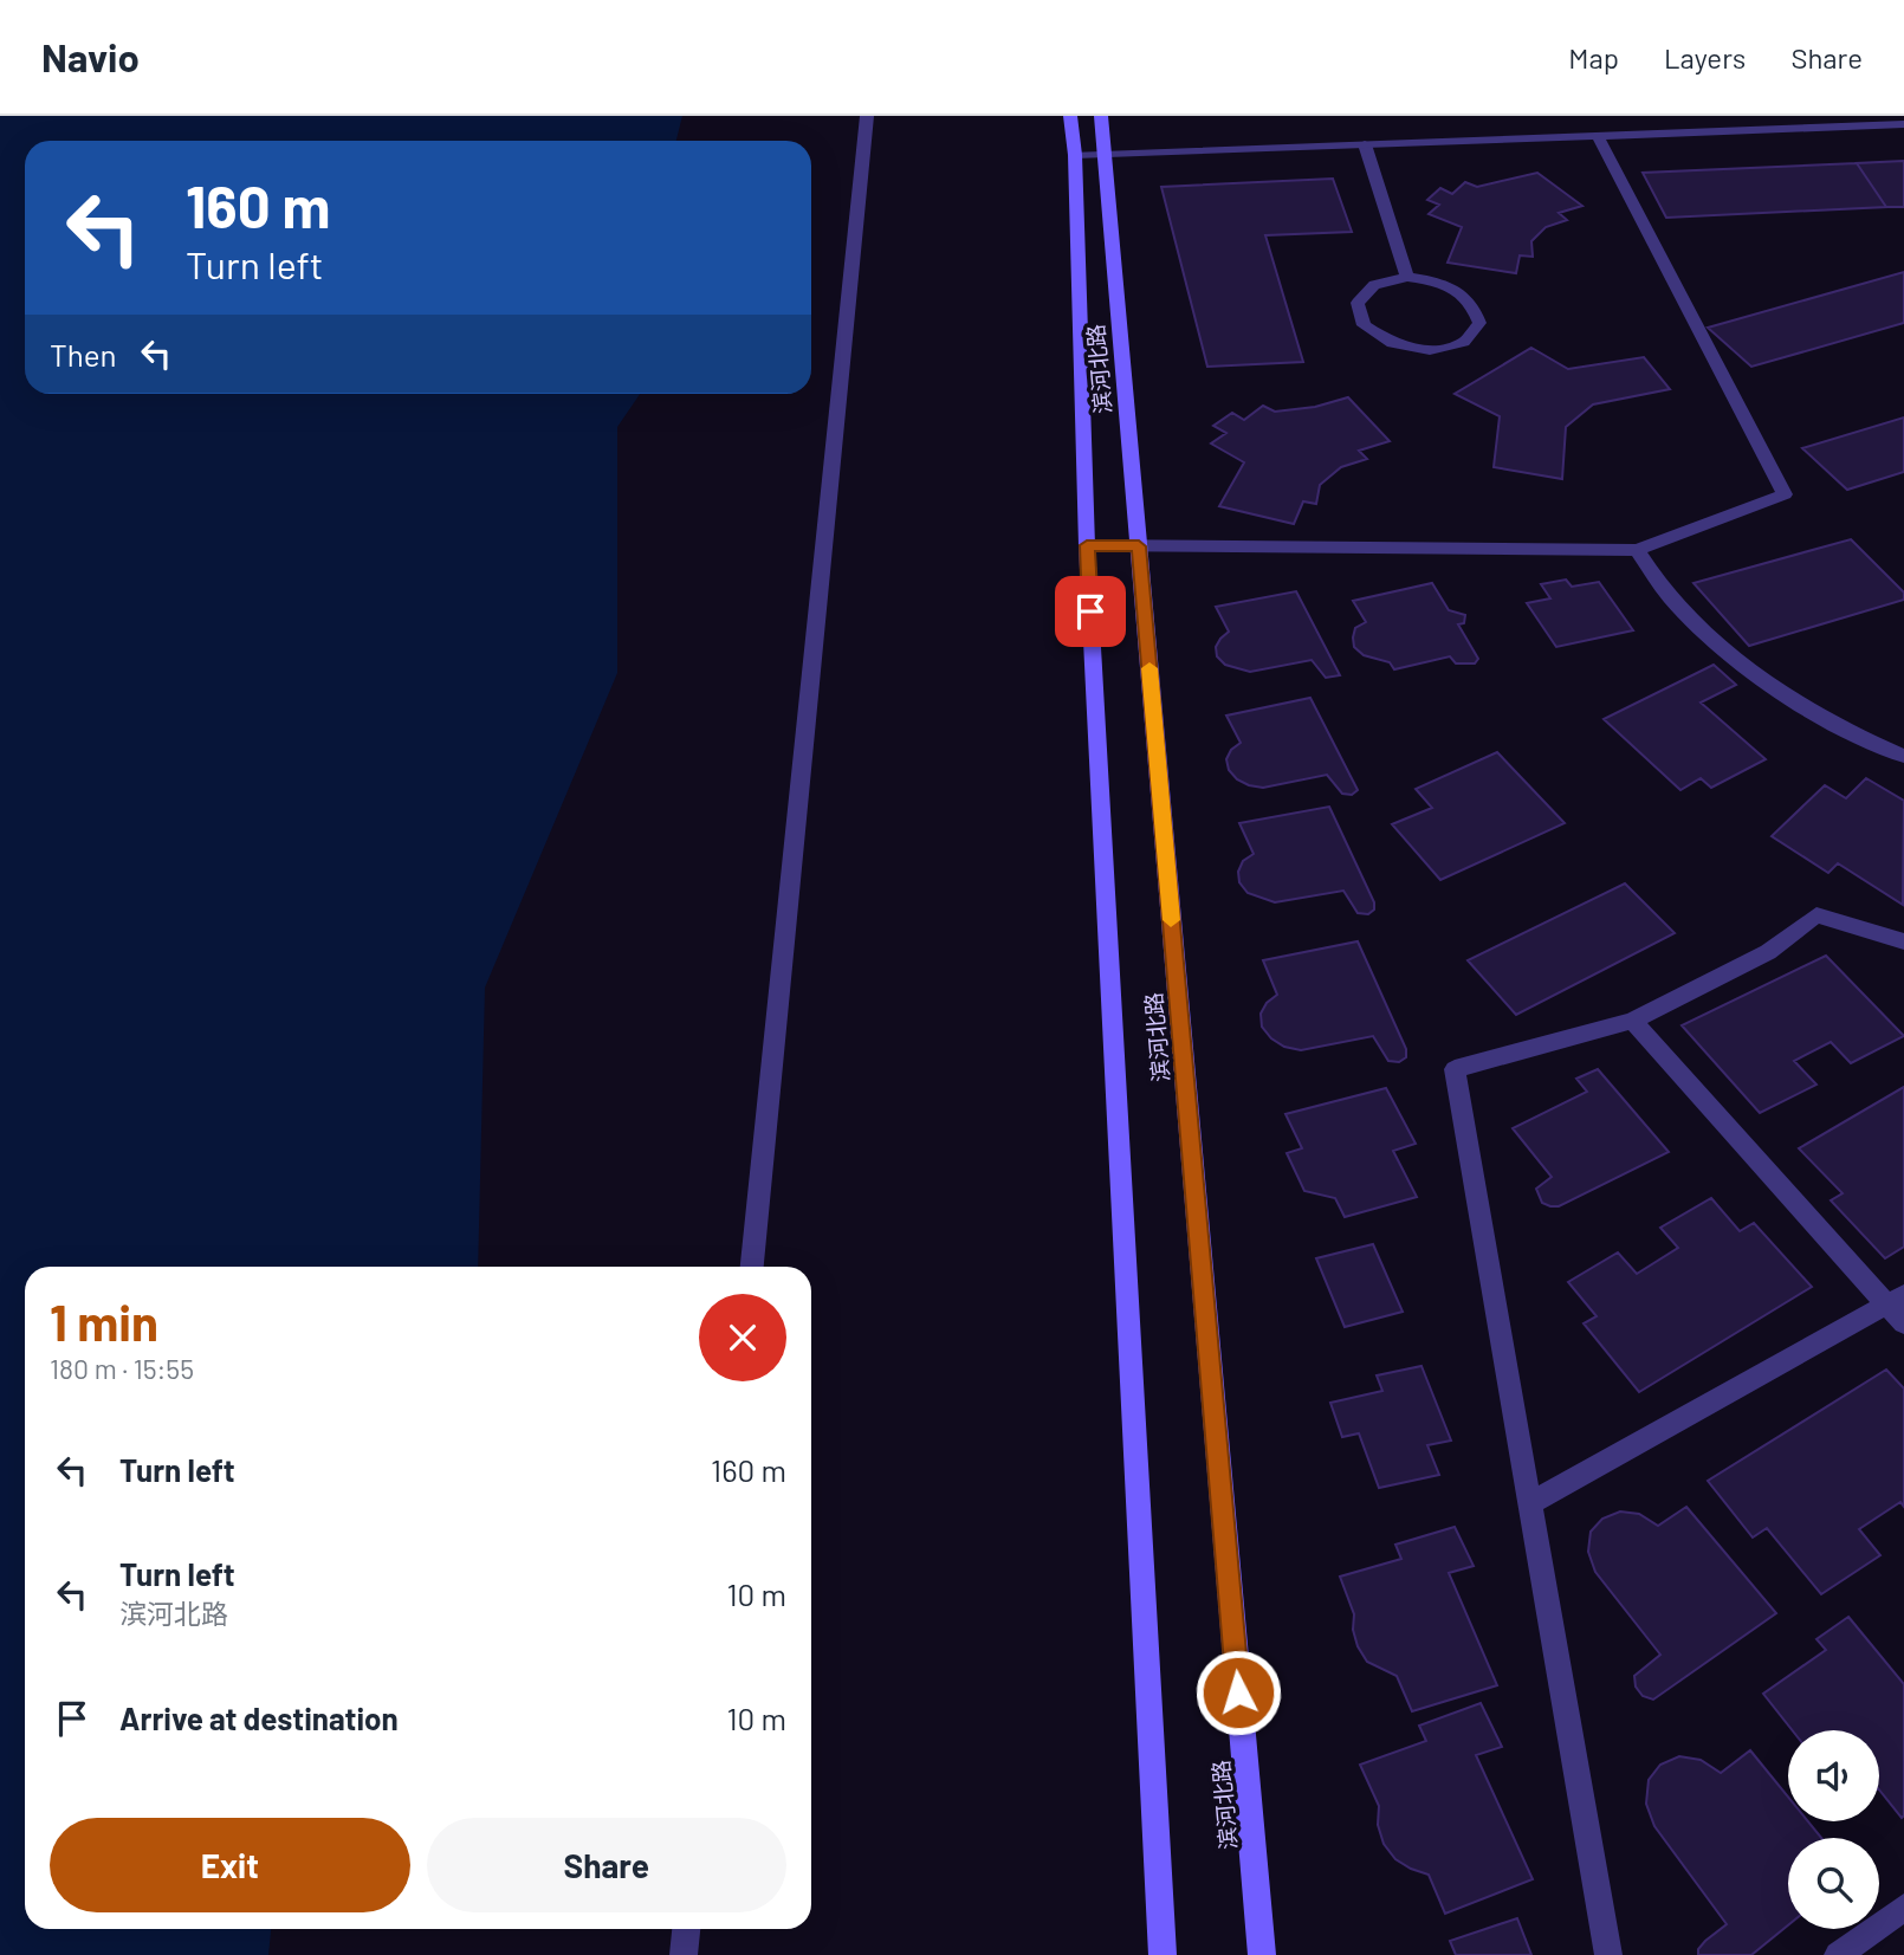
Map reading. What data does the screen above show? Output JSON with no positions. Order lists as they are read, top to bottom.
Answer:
{
  "streets": {
    "main road": ["滨河北路"]
  },
  "page": {
    "header": "Navio",
    "nav": ["Map", "Layers", "Share"],
    "turn": ["160 m", "Turn left"],
    "then": "Then",
    "heading": ["1 min", "180 m · 15:55"],
    "list": [
      {
        "name": "Turn left",
        "value": "160 m"
      },
      {
        "name": "Turn left",
        "note": "滨河北路",
        "value": "10 m"
      },
      {
        "name": "Arrive at destination",
        "value": "10 m"
      }
    ],
    "buttons": ["Exit", "Share"]
  }
}
